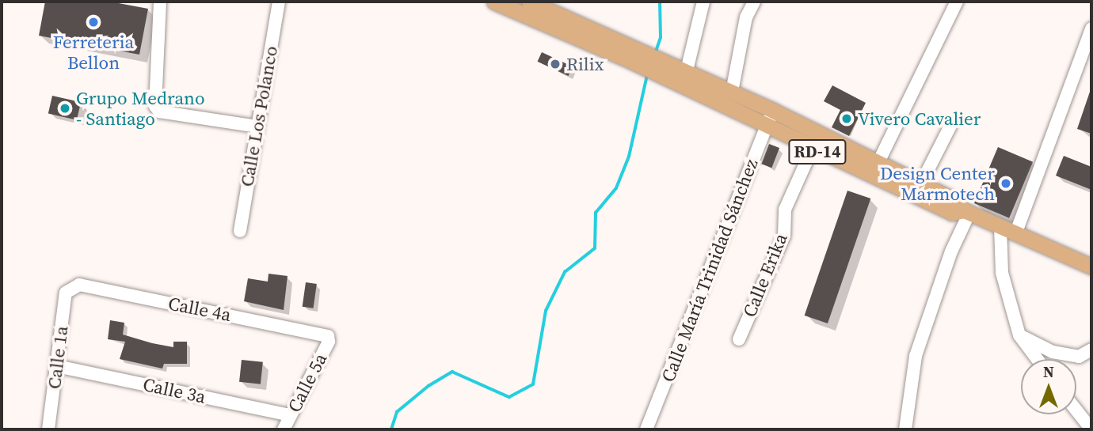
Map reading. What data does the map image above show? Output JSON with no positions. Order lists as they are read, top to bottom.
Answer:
{
  "streets": {
    "main road": ["RD-14"],
    "street": [
      "Calle Los Polanco",
      "Calle María Trinidad Sánchez",
      "Calle Erika",
      "Calle 4a",
      "Calle 1a",
      "Calle 5a",
      "Calle 3a"
    ]
  },
  "crossings": [
    ["RD-14", "Calle María Trinidad Sánchez"],
    ["RD-14", "Calle Erika"],
    ["Calle 4a", "Calle 1a"],
    ["Calle 4a", "Calle 5a"],
    ["Calle 1a", "Calle 3a"],
    ["Calle 5a", "Calle 3a"]
  ],
  "places": [
    "Ferreteria Bellon",
    "Rilix",
    "Grupo Medrano - Santiago",
    "Vivero Cavalier",
    "Design Center Marmotech"
  ],
  "north": "top"
}
